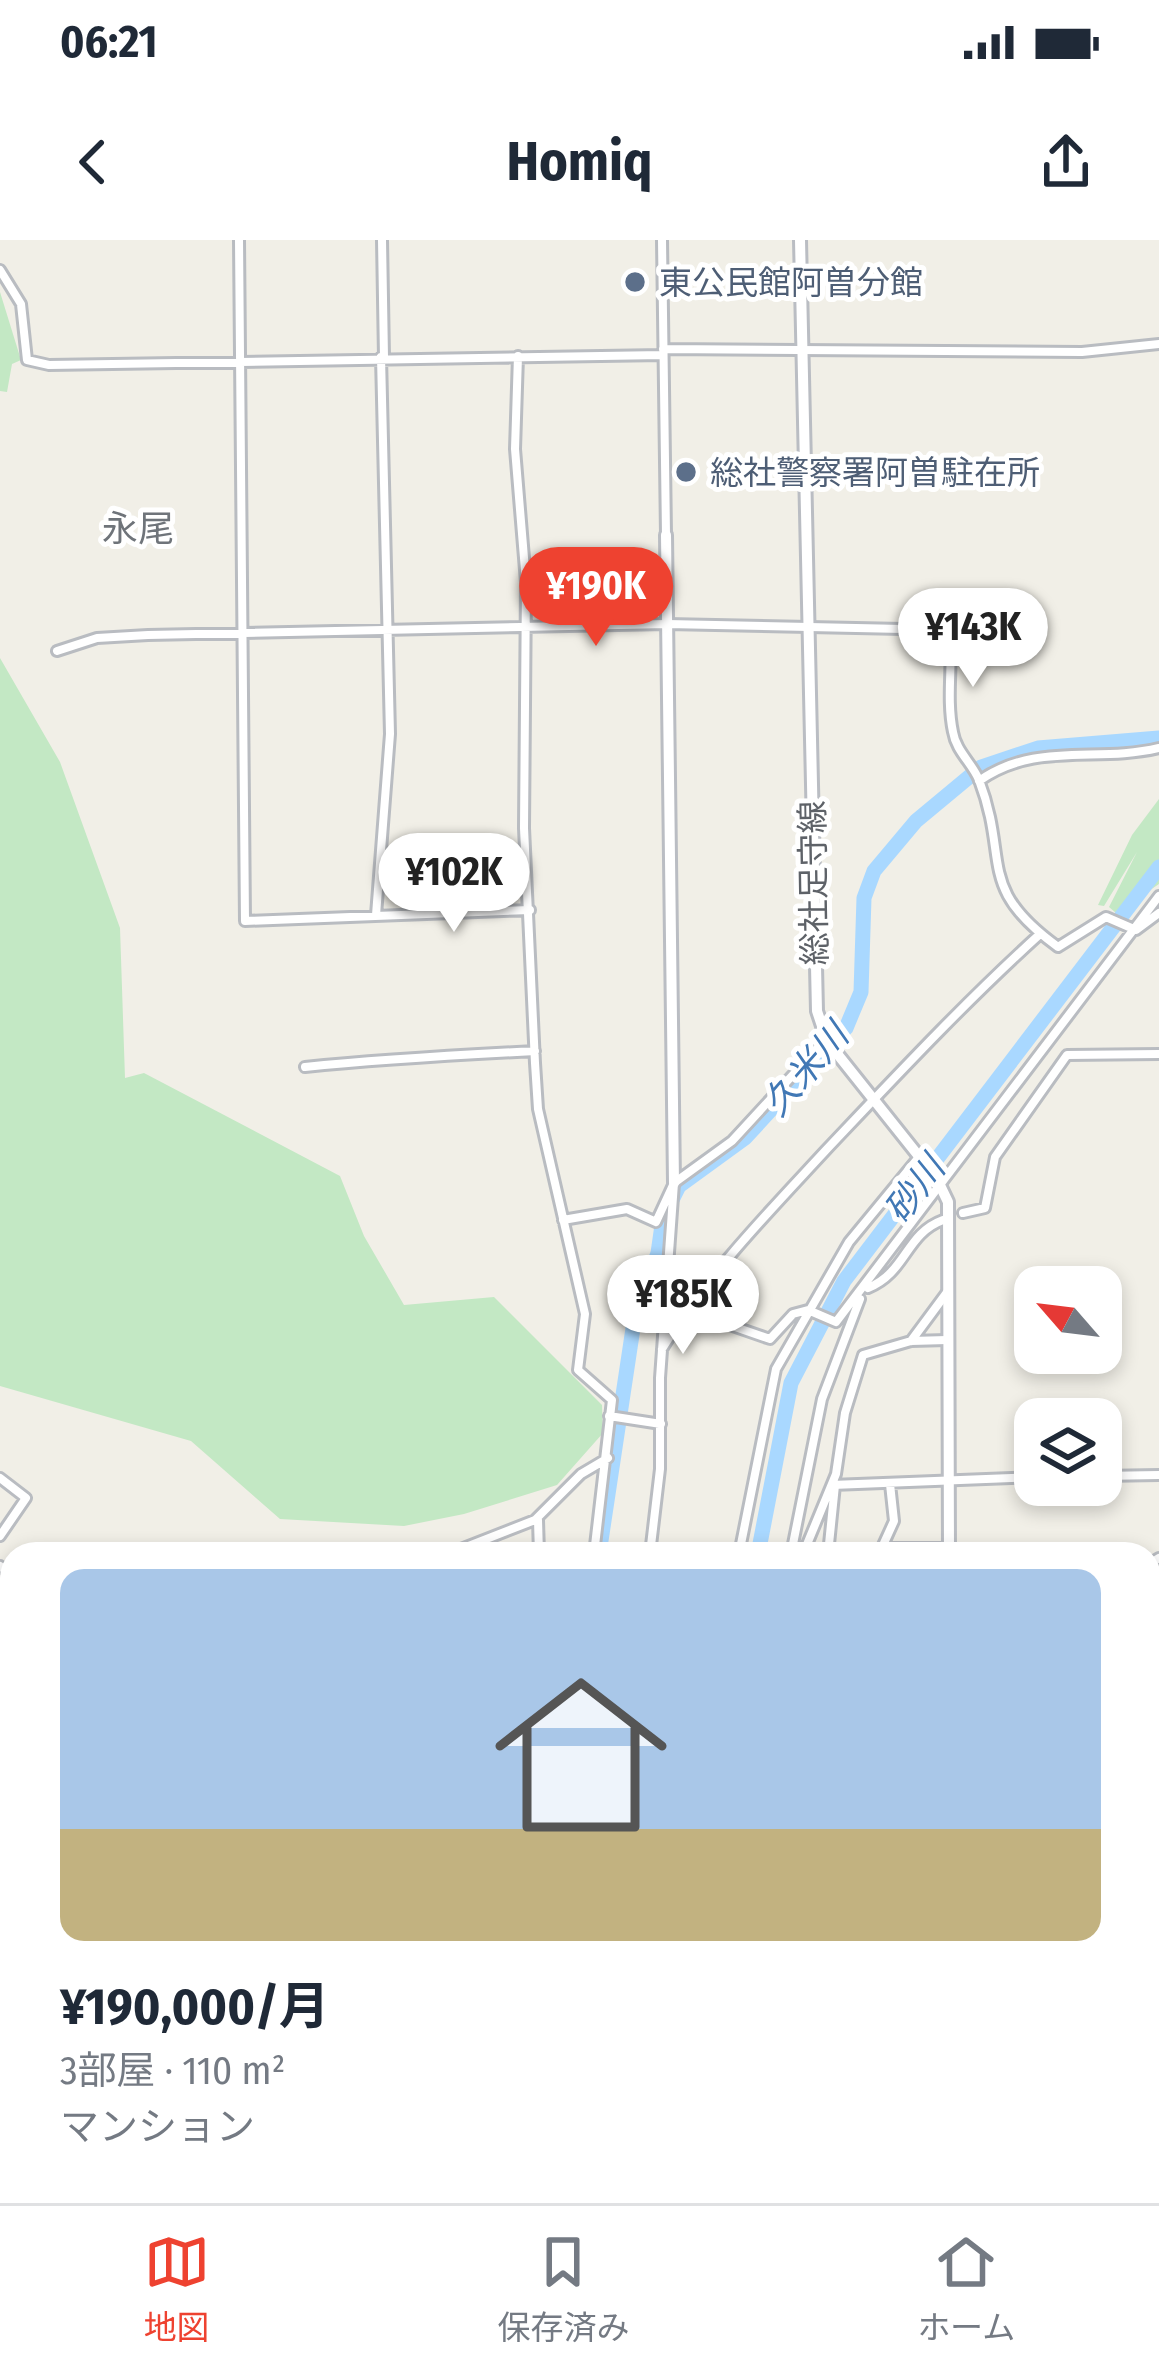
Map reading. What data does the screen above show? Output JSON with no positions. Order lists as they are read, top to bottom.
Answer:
{
  "streets": {
    "main road": ["総社足守線"]
  },
  "districts": ["永尾"],
  "water": ["久米川", "砂川"],
  "places": ["東公民館阿曽分館", "総社警察署阿曽駐在所"],
  "north": "top left",
  "page": {
    "status": "06:21",
    "header": "Homiq",
    "price": [
      "¥190K",
      "¥143K",
      "¥102K",
      "¥185K"
    ],
    "list": [
      {
        "name": "¥190,000/月",
        "note": "3部屋 · 110 m² · マンション"
      }
    ],
    "tabs": ["地図", "保存済み", "ホーム"]
  }
}
